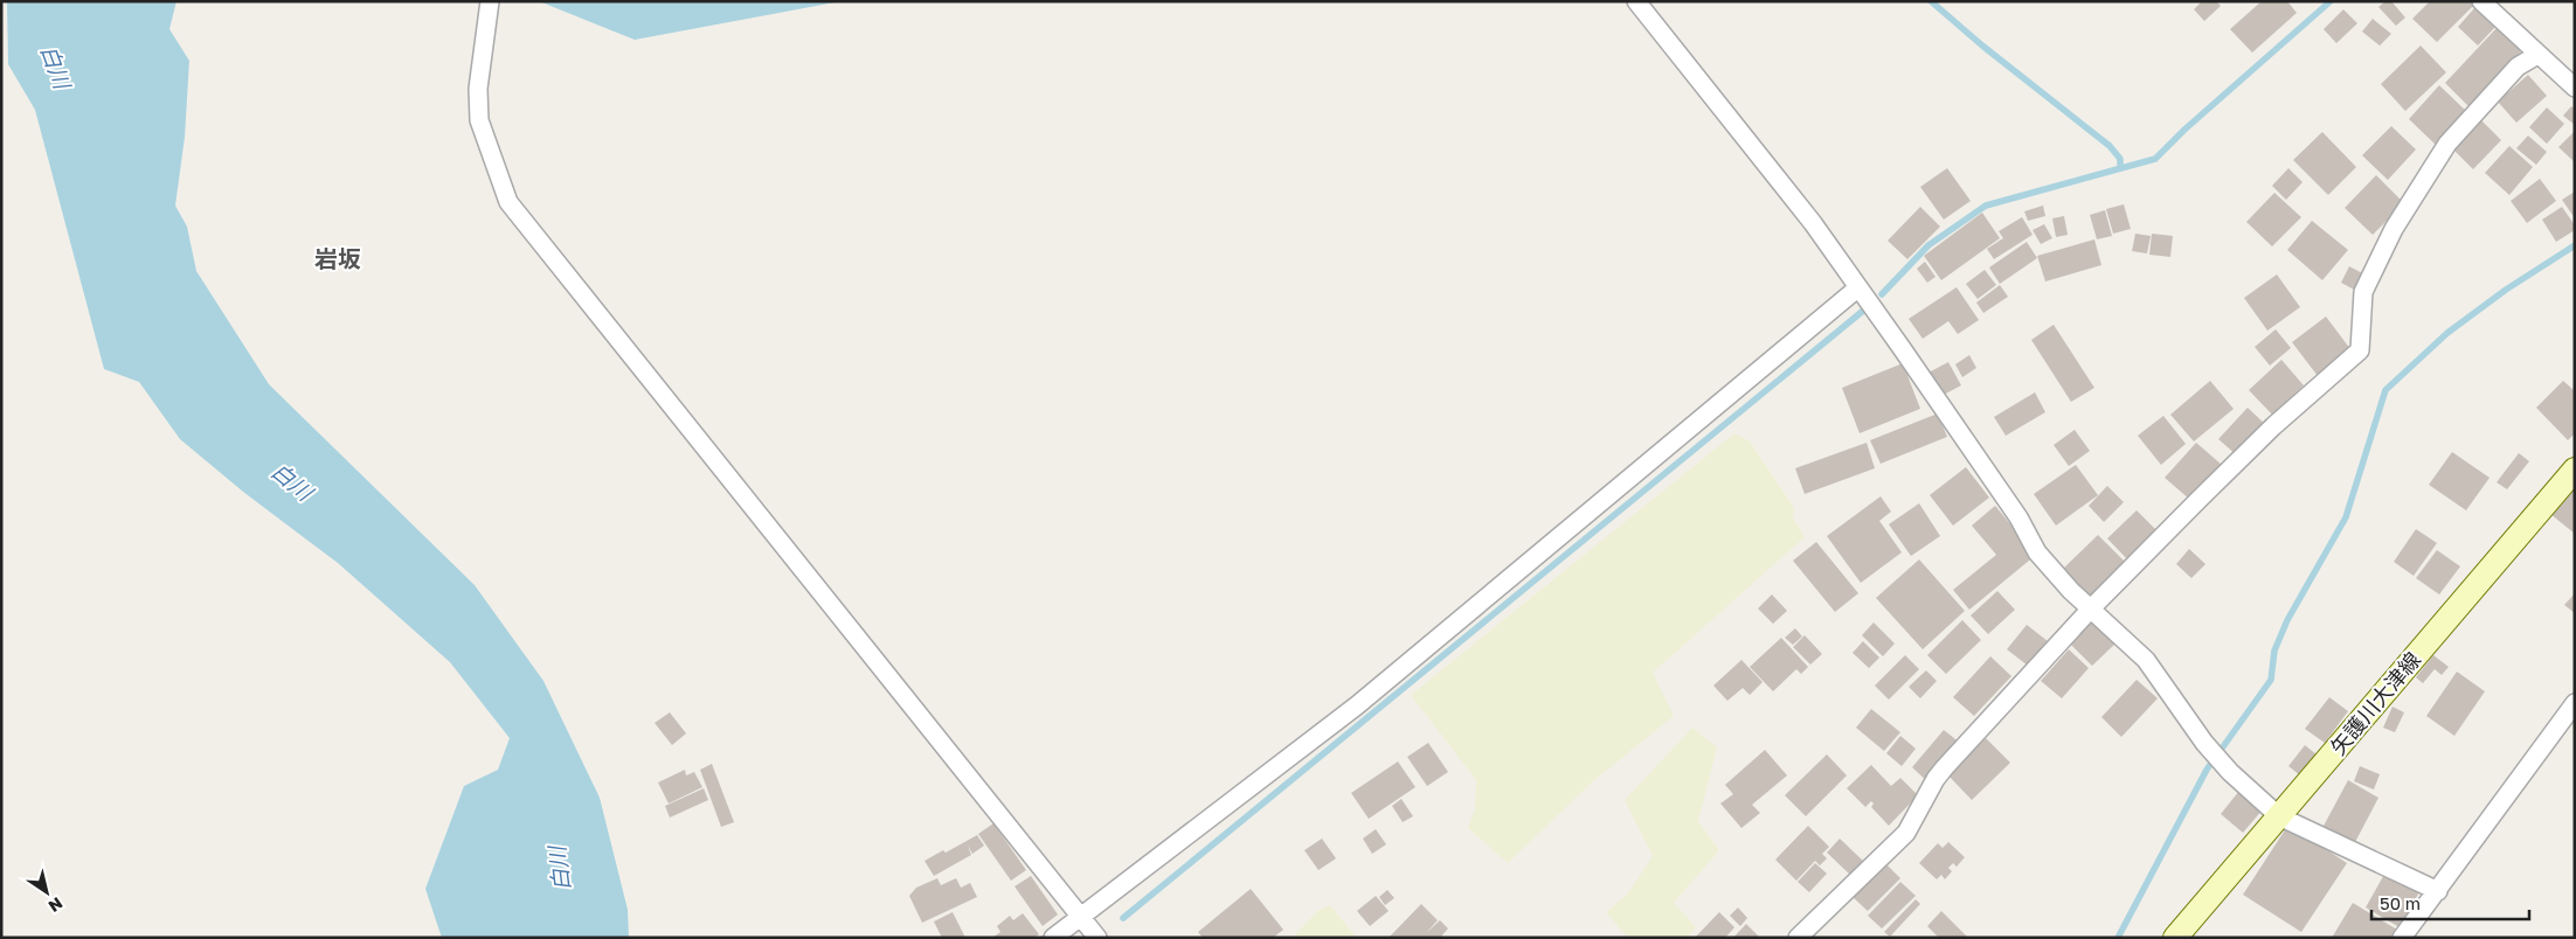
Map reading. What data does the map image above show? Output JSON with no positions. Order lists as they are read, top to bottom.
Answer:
{
  "streets": {
    "main road": ["矢護川大津線"]
  },
  "districts": ["岩坂"],
  "water": ["白川"],
  "scale_bar": "50 m",
  "north": "bottom right"
}
